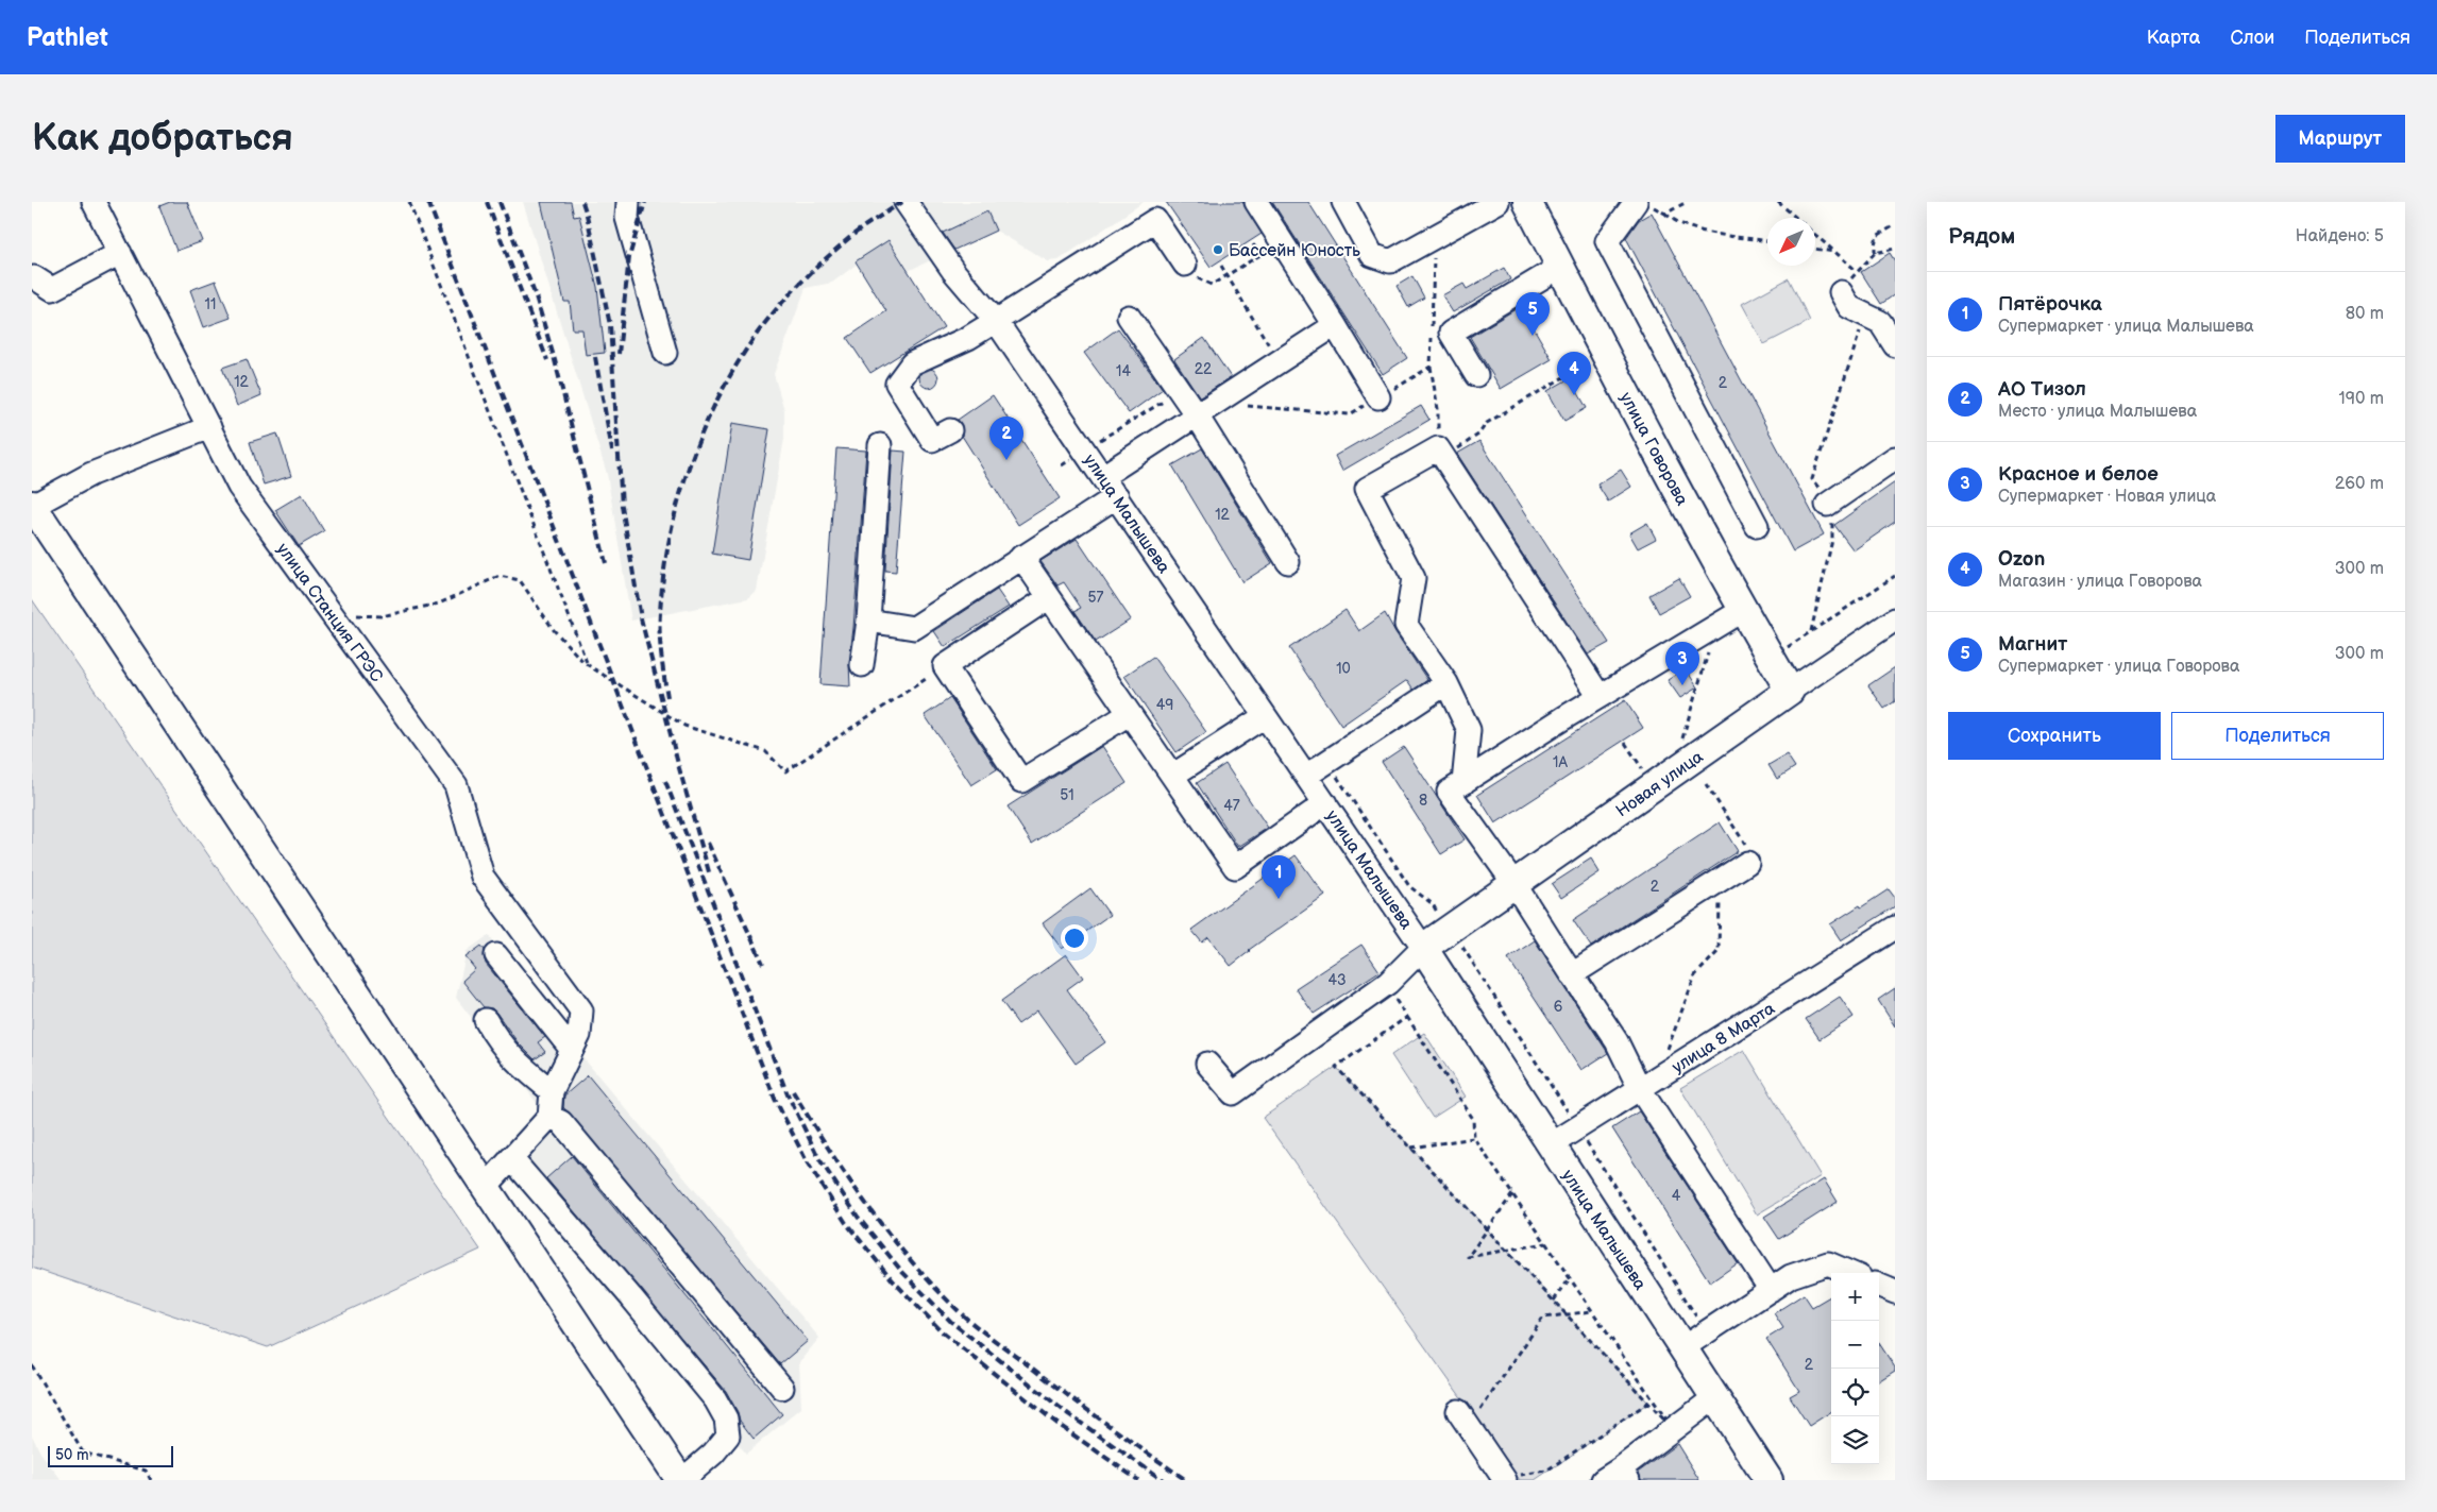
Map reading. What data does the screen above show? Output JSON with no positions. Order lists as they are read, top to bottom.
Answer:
{
  "streets": {
    "main road": ["улица Говорова", "улица Малышева", "Новая улица"],
    "street": ["улица Станция ГРЭС", "улица 8 Марта"]
  },
  "crossings": [
    ["улица Говорова", "Новая улица"],
    ["улица Малышева", "Новая улица"],
    ["улица Малышева", "улица 8 Марта"]
  ],
  "places": ["Бассейн Юность"],
  "house_numbers": [
    "11",
    "22",
    "14",
    "12",
    "2",
    "12",
    "57",
    "10",
    "49",
    "1А",
    "51",
    "8",
    "47",
    "2",
    "43",
    "6",
    "4",
    "2"
  ],
  "scale_bar": "50 m",
  "north": "bottom left",
  "page": {
    "header": "Pathlet",
    "nav": ["Карта", "Слои", "Поделиться"],
    "buttons": [
      "Маршрут",
      ["Сохранить", "Поделиться"]
    ],
    "title": "Как добраться",
    "heading": ["Рядом", "Найдено: 5"],
    "list": [
      {
        "mark": "1",
        "name": "Пятёрочка",
        "note": "Супермаркет · улица Малышева",
        "value": "80 m"
      },
      {
        "mark": "2",
        "name": "АО Тизол",
        "note": "Место · улица Малышева",
        "value": "190 m"
      },
      {
        "mark": "3",
        "name": "Красное и белое",
        "note": "Супермаркет · Новая улица",
        "value": "260 m"
      },
      {
        "mark": "4",
        "name": "Ozon",
        "note": "Магазин · улица Говорова",
        "value": "300 m"
      },
      {
        "mark": "5",
        "name": "Магнит",
        "note": "Супермаркет · улица Говорова",
        "value": "300 m"
      }
    ],
    "pins": [
      "5",
      "4",
      "2",
      "3",
      "1"
    ],
    "map_buttons": ["+", "−"],
    "scale": "50 m"
  }
}
